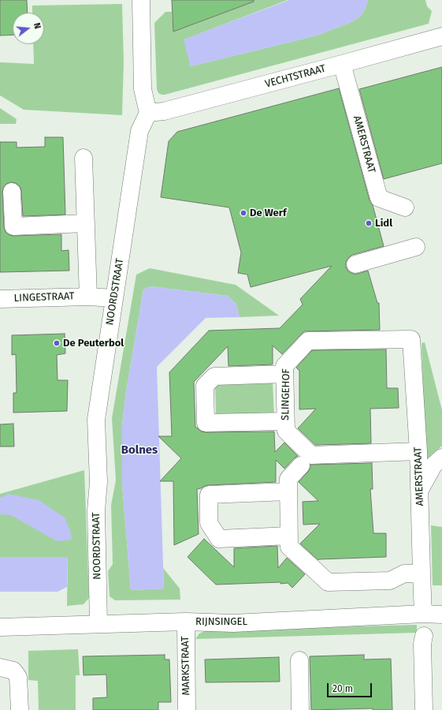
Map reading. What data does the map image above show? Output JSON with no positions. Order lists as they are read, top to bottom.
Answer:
{
  "streets": {
    "street": [
      "VECHTSTRAAT",
      "AMERSTRAAT",
      "NOORDSTRAAT",
      "LINGESTRAAT",
      "SLINGEHOF",
      "RIJNSINGEL",
      "MARKSTRAAT"
    ]
  },
  "crossings": [
    ["VECHTSTRAAT", "AMERSTRAAT"],
    ["VECHTSTRAAT", "NOORDSTRAAT"],
    ["AMERSTRAAT", "SLINGEHOF"],
    ["AMERSTRAAT", "RIJNSINGEL"],
    ["NOORDSTRAAT", "LINGESTRAAT"],
    ["NOORDSTRAAT", "RIJNSINGEL"],
    ["RIJNSINGEL", "MARKSTRAAT"]
  ],
  "districts": ["Bolnes"],
  "places": ["De Werf", "Lidl", "De Peuterbol"],
  "scale_bar": "20 m",
  "north": "right"
}
